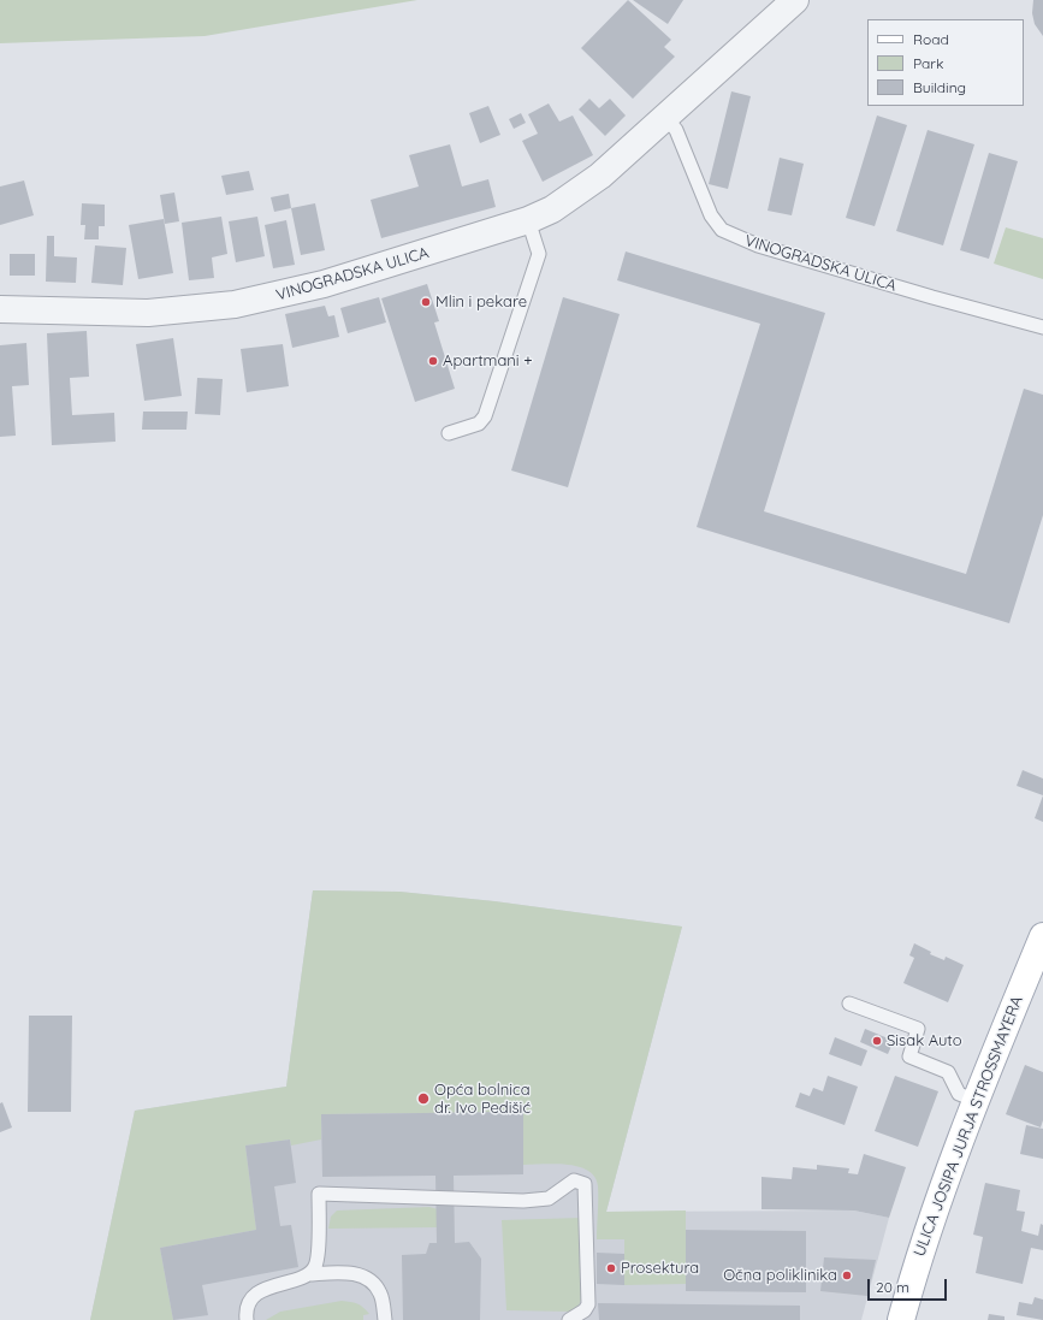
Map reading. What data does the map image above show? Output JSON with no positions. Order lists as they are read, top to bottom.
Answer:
{
  "streets": {
    "main road": ["ULICA JOSIPA JURJA STROSSMAYERA"],
    "street": ["VINOGRADSKA ULICA"]
  },
  "places": [
    "Mlin i pekare",
    "Apartmani +",
    "Sisak Auto",
    "Opća bolnica dr. Ivo Pedišić",
    "Prosektura",
    "Očna poliklinika"
  ],
  "legend": ["Road", "Park", "Building"],
  "scale_bar": "20 m"
}
